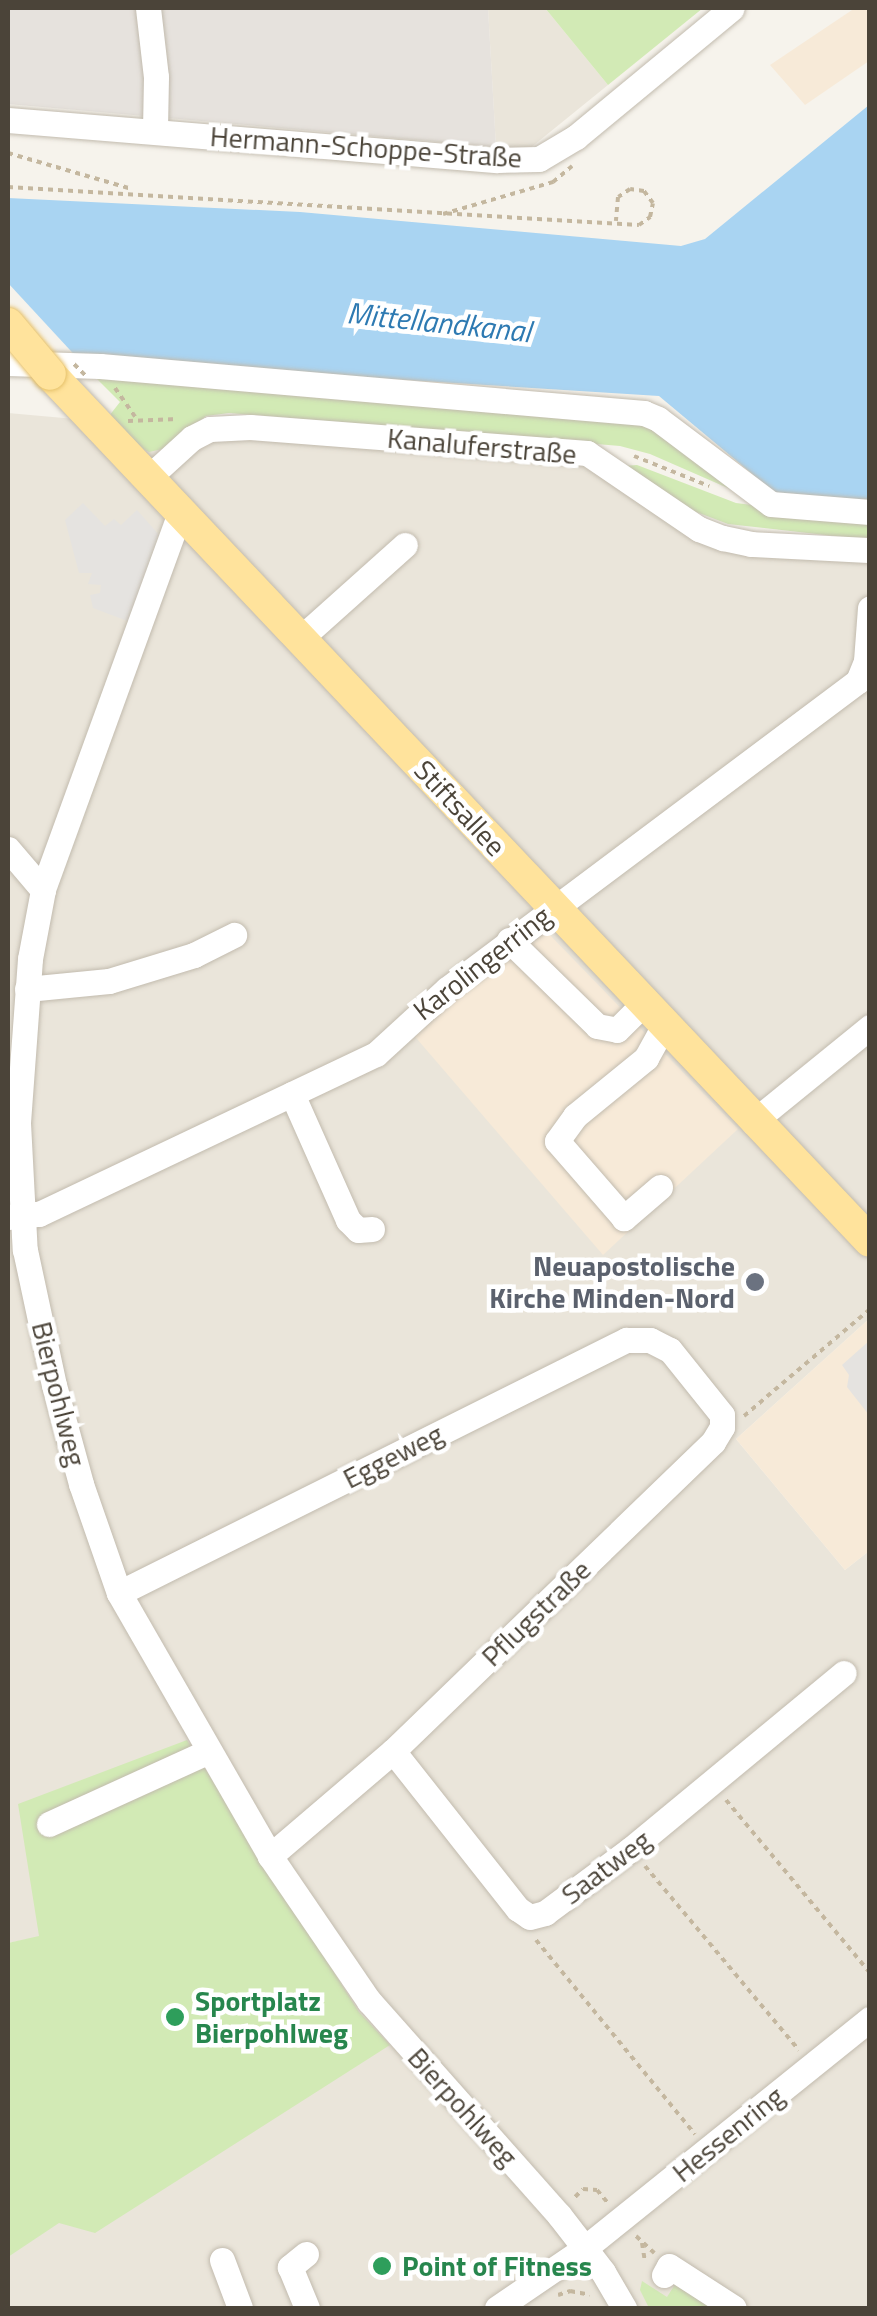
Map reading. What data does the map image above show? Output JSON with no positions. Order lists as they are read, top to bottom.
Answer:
{
  "streets": {
    "main road": ["Stiftsallee"],
    "street": [
      "Hermann-Schoppe-Straße",
      "Kanaluferstraße",
      "Karolingerring",
      "Bierpohlweg",
      "Eggeweg",
      "Pflugstraße",
      "Saatweg",
      "Hessenring"
    ]
  },
  "crossings": [
    ["Stiftsallee", "Karolingerring"],
    ["Stiftsallee", "Bierpohlweg"],
    ["Karolingerring", "Bierpohlweg"],
    ["Bierpohlweg", "Eggeweg"],
    ["Bierpohlweg", "Pflugstraße"],
    ["Bierpohlweg", "Hessenring"],
    ["Eggeweg", "Pflugstraße"],
    ["Pflugstraße", "Saatweg"]
  ],
  "water": ["Mittellandkanal"],
  "places": ["Neuapostolische Kirche Minden-Nord", "Sportplatz Bierpohlweg", "Point of Fitness"]
}
